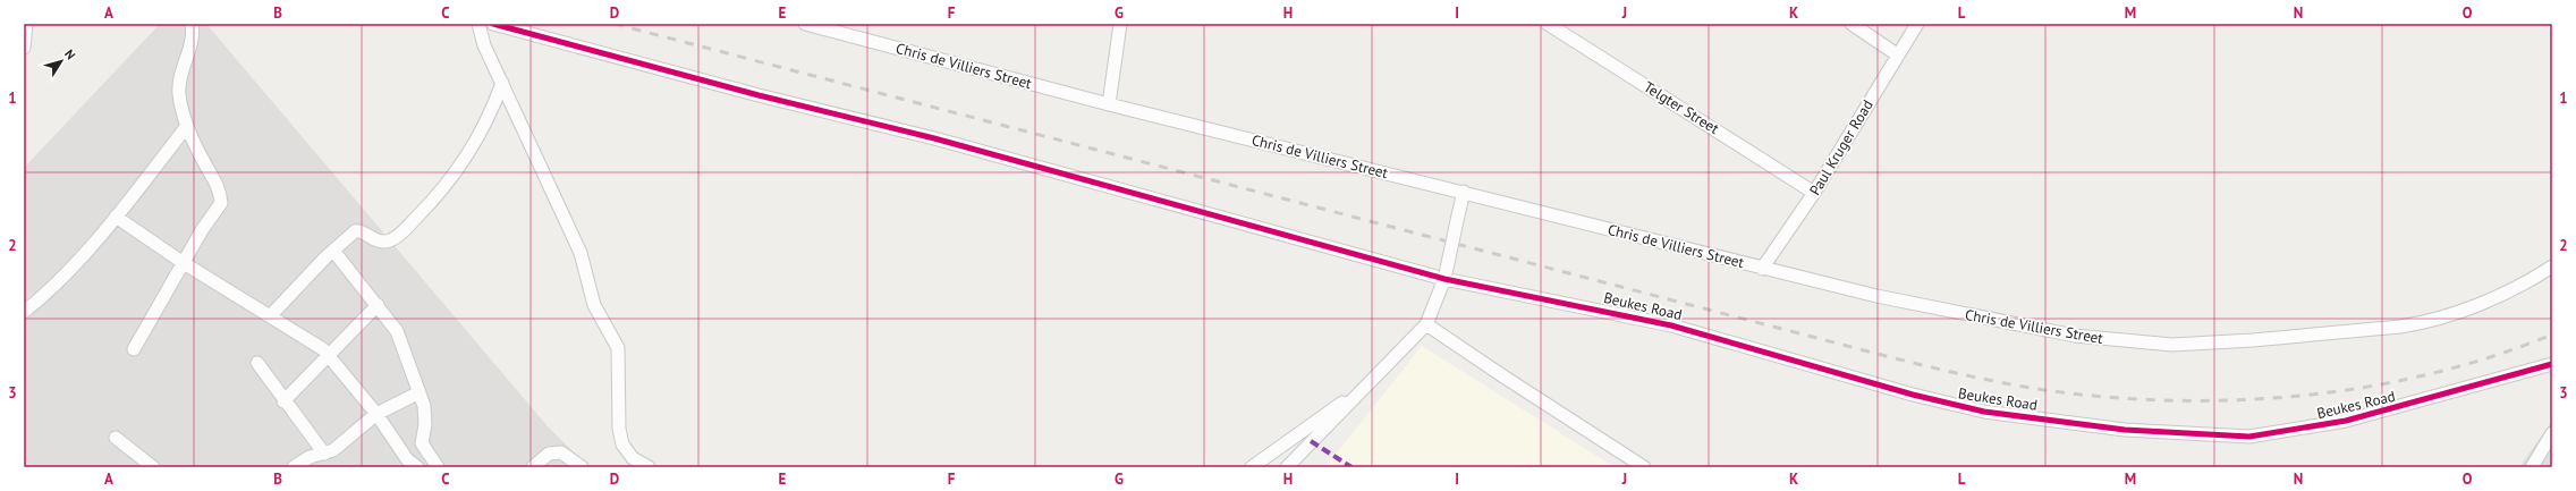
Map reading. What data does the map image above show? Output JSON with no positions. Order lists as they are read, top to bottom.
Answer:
{
  "streets": {
    "street": [
      "Chris de Villiers Street",
      "Telgter Street",
      "Paul Kruger Road",
      "Beukes Road"
    ]
  },
  "crossings": [
    ["Chris de Villiers Street", "Paul Kruger Road"],
    ["Telgter Street", "Paul Kruger Road"]
  ],
  "north": "top right",
  "grid": {
    "columns": [
      "A",
      "B",
      "C",
      "D",
      "E",
      "F",
      "G",
      "H",
      "I",
      "J",
      "K",
      "L",
      "M",
      "N",
      "O"
    ],
    "rows": ["1", "2", "3"]
  }
}
